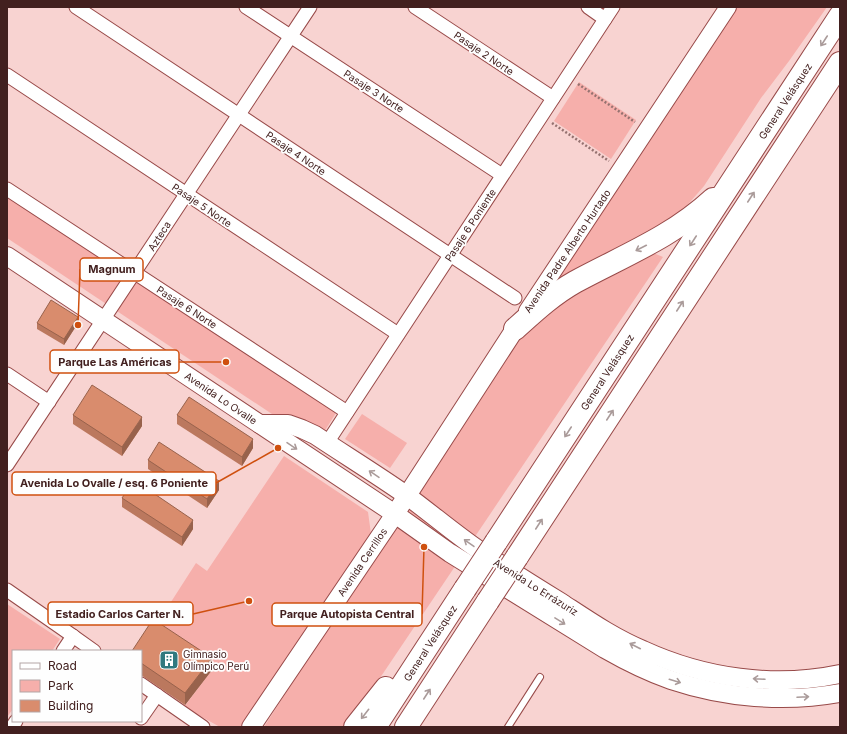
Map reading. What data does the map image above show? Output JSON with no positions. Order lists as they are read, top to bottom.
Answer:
{
  "streets": {
    "highway": ["General Velásquez"],
    "main road": [
      "Avenida Padre Alberto Hurtado",
      "Avenida Lo Ovalle",
      "Avenida Cerrillos",
      "Avenida Lo Errázuriz"
    ],
    "street": [
      "Pasaje 2 Norte",
      "Pasaje 3 Norte",
      "Pasaje 4 Norte",
      "Pasaje 5 Norte",
      "Pasaje 6 Poniente",
      "Azteca",
      "Pasaje 6 Norte"
    ]
  },
  "crossings": [
    ["Pasaje 2 Norte", "Pasaje 6 Poniente"],
    ["Pasaje 3 Norte", "Pasaje 6 Poniente"],
    ["Pasaje 3 Norte", "Azteca"],
    ["Pasaje 4 Norte", "Pasaje 6 Poniente"],
    ["Pasaje 4 Norte", "Azteca"],
    ["Pasaje 5 Norte", "Pasaje 6 Poniente"],
    ["Pasaje 5 Norte", "Azteca"],
    ["Pasaje 6 Poniente", "Pasaje 6 Norte"],
    ["Pasaje 6 Poniente", "Avenida Lo Errázuriz"],
    ["Azteca", "Pasaje 6 Norte"],
    ["Azteca", "Avenida Lo Ovalle"],
    ["Avenida Padre Alberto Hurtado", "Avenida Cerrillos"],
    ["Avenida Padre Alberto Hurtado", "Avenida Lo Errázuriz"],
    ["Avenida Lo Ovalle", "Avenida Cerrillos"],
    ["Avenida Lo Ovalle", "Avenida Lo Errázuriz"],
    ["Avenida Cerrillos", "Avenida Lo Errázuriz"]
  ],
  "places": {
    "other": [
      "Magnum",
      "Parque Las Américas",
      "Avenida Lo Ovalle / esq. 6 Poniente",
      "Parque Autopista Central",
      "Estadio Carlos Carter N."
    ],
    "building": ["Gimnasio Olímpico Perú"]
  },
  "legend": ["Road", "Park", "Building"]
}
